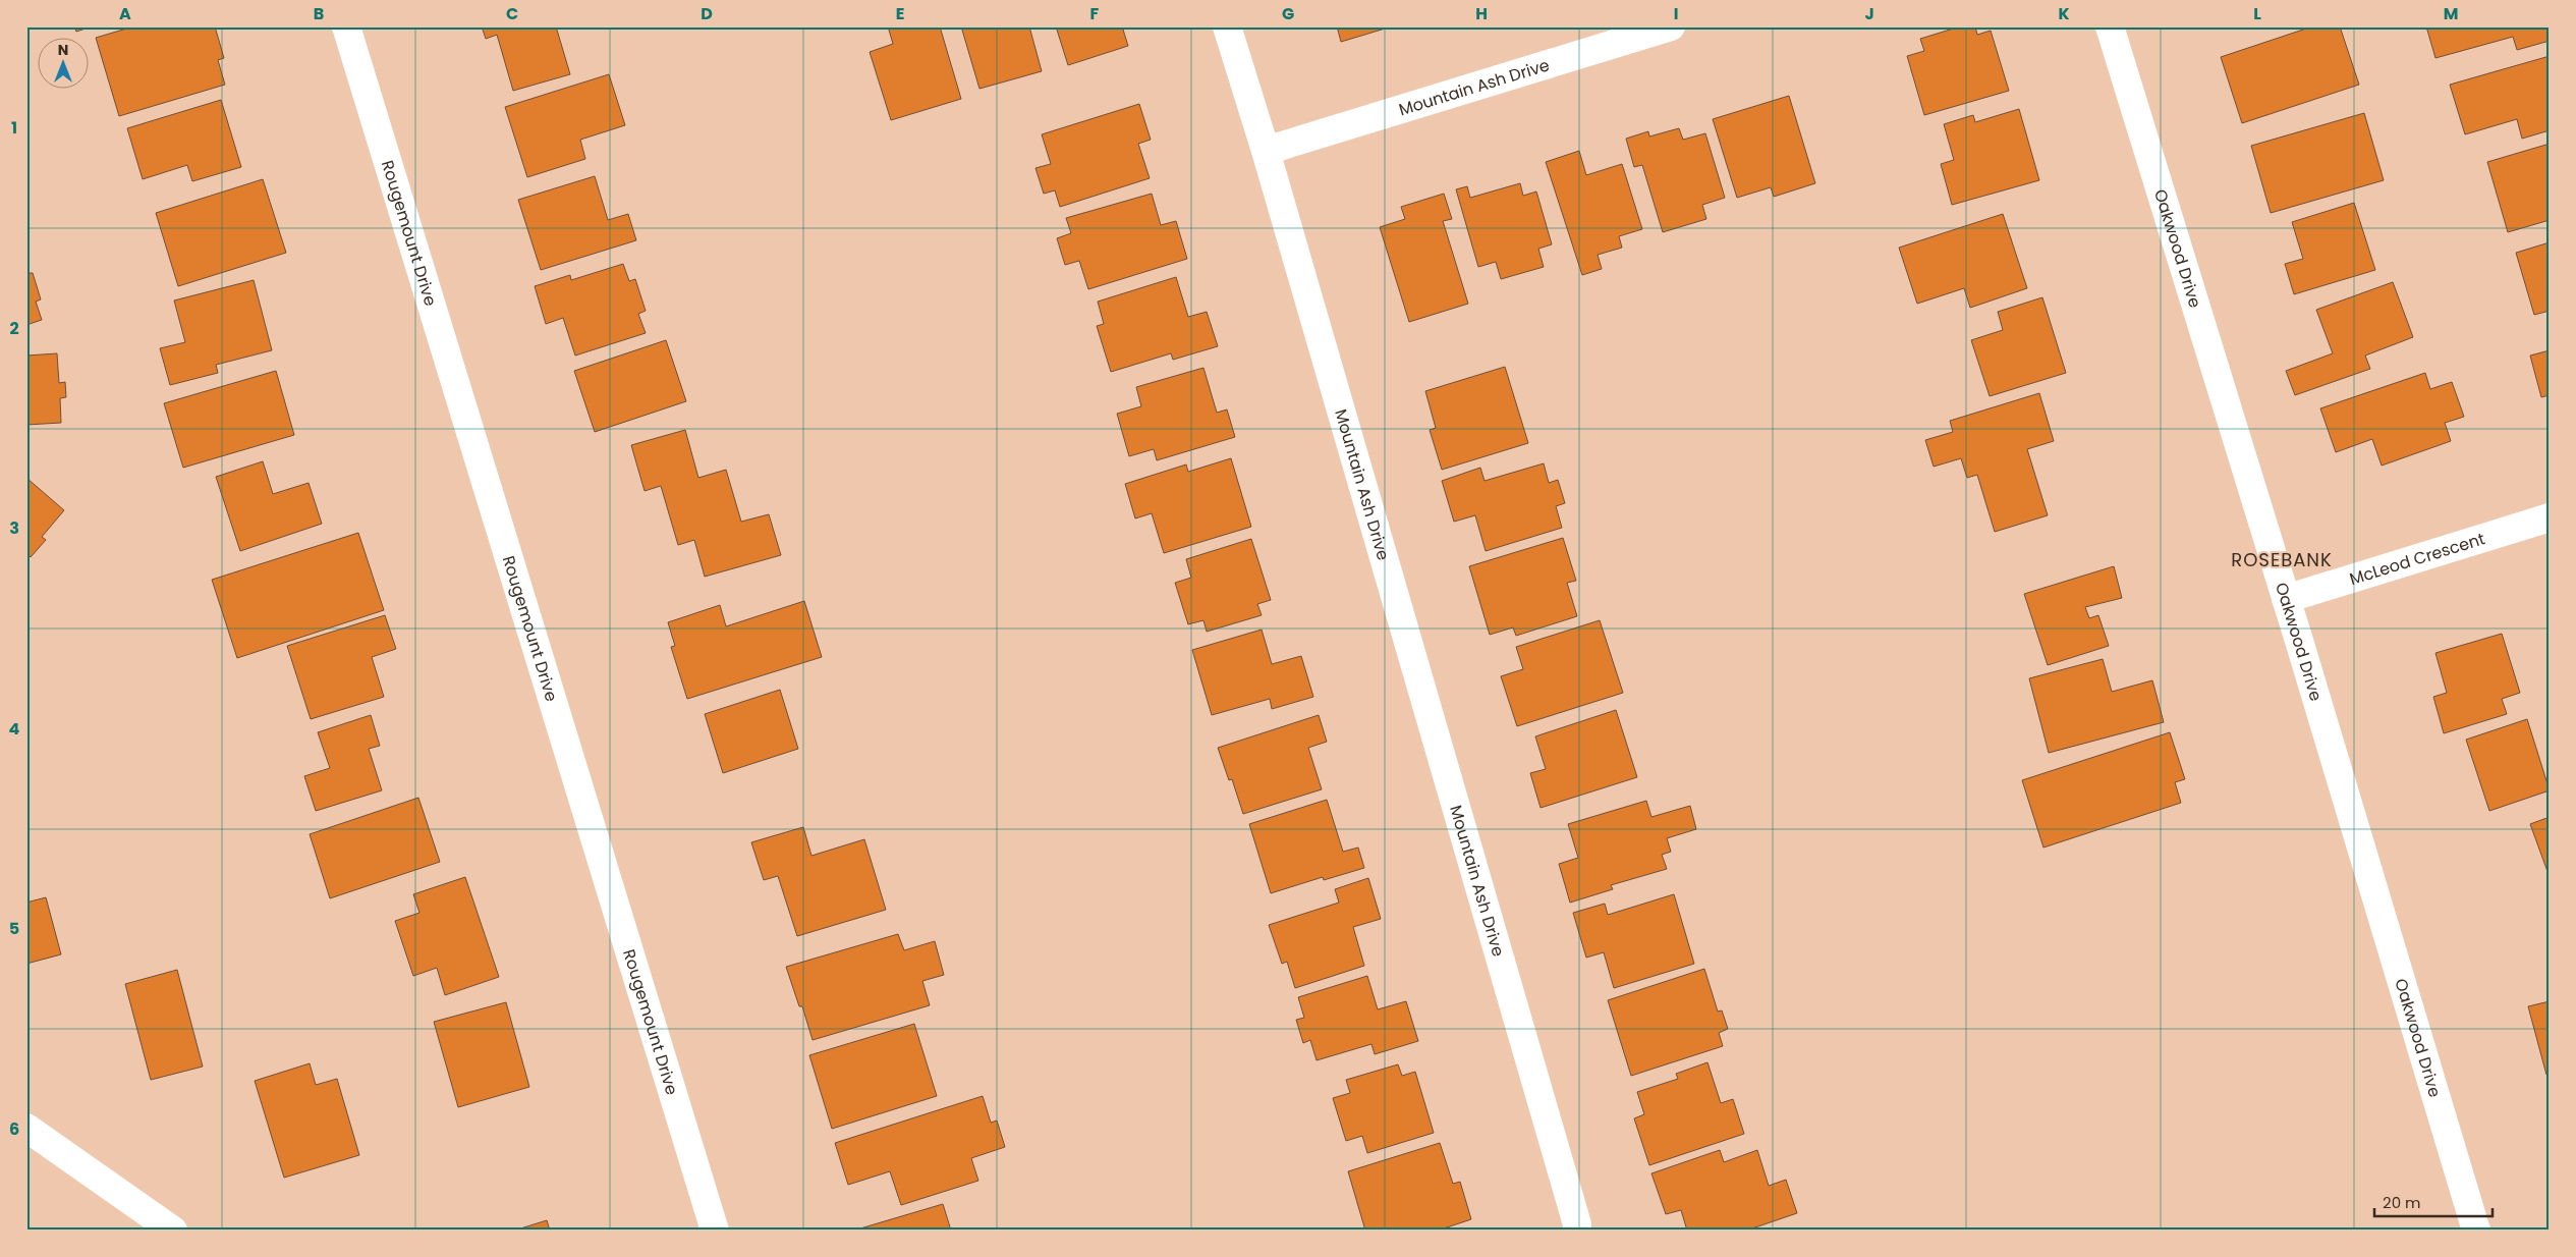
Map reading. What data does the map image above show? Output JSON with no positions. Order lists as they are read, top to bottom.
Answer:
{
  "streets": {
    "street": [
      "Mountain Ash Drive",
      "Rougemount Drive",
      "Oakwood Drive",
      "McLeod Crescent"
    ]
  },
  "crossings": [
    ["Oakwood Drive", "McLeod Crescent"]
  ],
  "districts": ["ROSEBANK"],
  "scale_bar": "20 m",
  "north": "top",
  "grid": {
    "columns": [
      "A",
      "B",
      "C",
      "D",
      "E",
      "F",
      "G",
      "H",
      "I",
      "J",
      "K",
      "L",
      "M"
    ],
    "rows": [
      "1",
      "2",
      "3",
      "4",
      "5",
      "6"
    ]
  }
}
